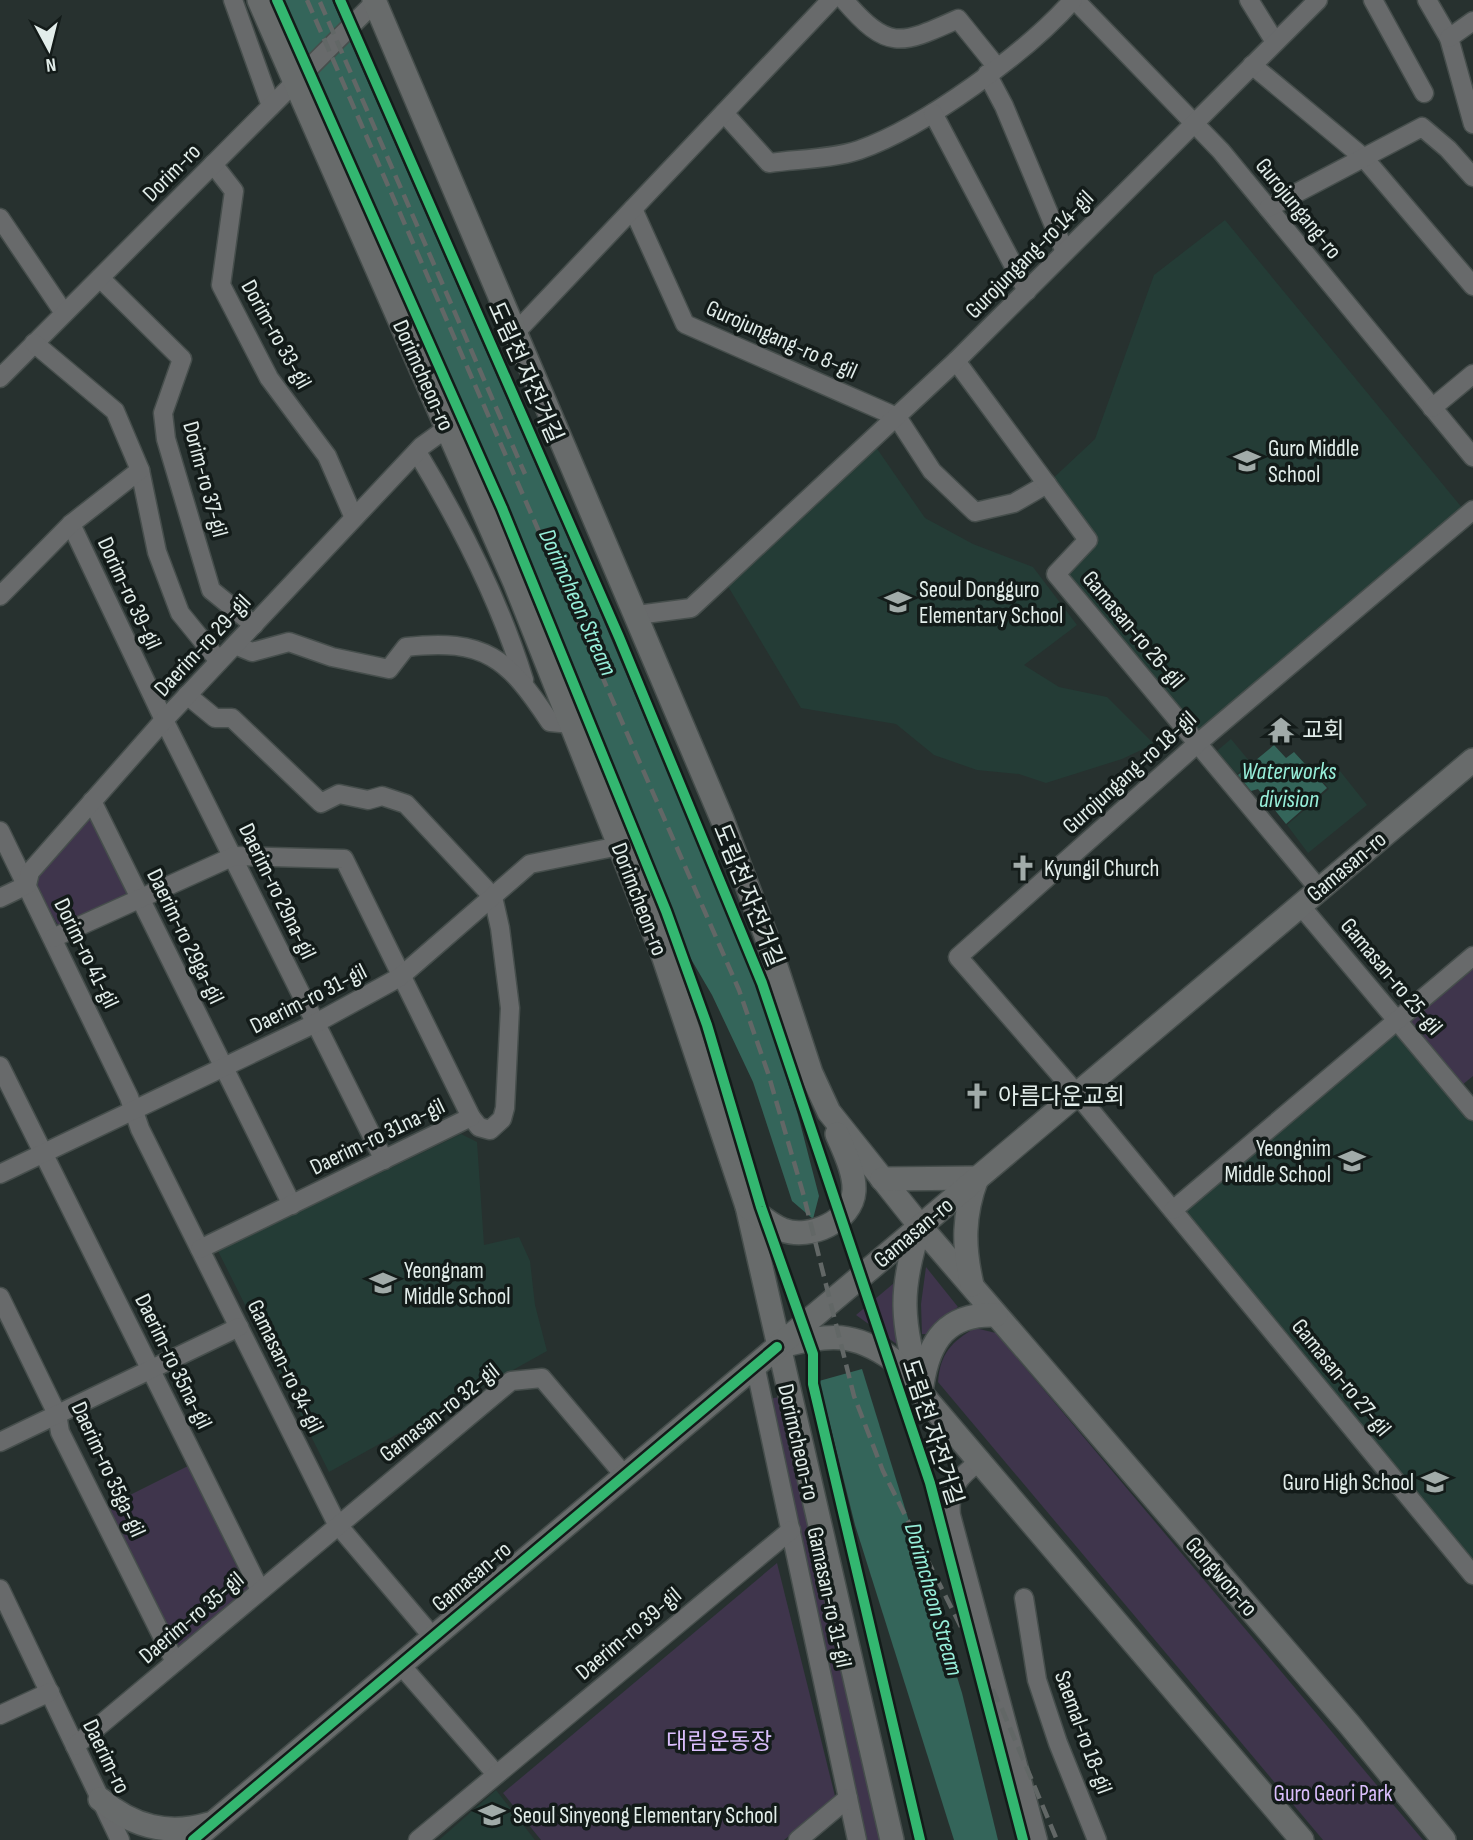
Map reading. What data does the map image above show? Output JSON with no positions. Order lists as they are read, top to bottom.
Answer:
{
  "streets": {
    "main road": ["Dorimcheon-ro", "Gamasan-ro", "Gongwon-ro"],
    "street": [
      "Dorim-ro",
      "Gurojungang-ro",
      "Gurojungang-ro 14-gil",
      "Dorim-ro 33-gil",
      "Gurojungang-ro 8-gil",
      "Dorim-ro 37-gil",
      "Dorim-ro 39-gil",
      "Gamasan-ro 26-gil",
      "Daerim-ro 29-gil",
      "Gurojungang-ro 18-gil",
      "Daerim-ro 29na-gil",
      "Daerim-ro 29ga-gil",
      "Dorim-ro 41-gil",
      "Gamasan-ro 25-gil",
      "Daerim-ro 31-gil",
      "Daerim-ro 31na-gil",
      "Daerim-ro 35na-gil",
      "Gamasan-ro 34-gil",
      "Gamasan-ro 27-gil",
      "Gamasan-ro 32-gil",
      "Daerim-ro 35ga-gil",
      "Gamasan-ro 31-gil",
      "Daerim-ro 35-gil",
      "Daerim-ro 39-gil",
      "Saemal-ro 18-gil",
      "Daerim-ro"
    ],
    "cycle path": ["도림천 자전거길"]
  },
  "crossings": [
    ["Dorim-ro", "Dorim-ro 33-gil"],
    ["Dorim-ro", "Dorimcheon-ro"],
    ["Dorim-ro", "Dorim-ro 37-gil"],
    ["Dorim-ro", "Dorim-ro 39-gil"],
    ["Gurojungang-ro", "Gurojungang-ro 14-gil"],
    ["Gurojungang-ro 14-gil", "Gurojungang-ro 8-gil"],
    ["Gurojungang-ro 14-gil", "Gamasan-ro 26-gil"],
    ["Dorim-ro 33-gil", "Daerim-ro 29-gil"],
    ["Dorimcheon-ro", "Daerim-ro 29-gil"],
    ["Dorimcheon-ro", "Gamasan-ro"],
    ["Dorimcheon-ro", "Daerim-ro 31-gil"],
    ["Dorim-ro 37-gil", "Daerim-ro 29-gil"],
    ["Dorim-ro 39-gil", "Daerim-ro 29-gil"],
    ["Dorim-ro 39-gil", "Daerim-ro 29na-gil"],
    ["Gamasan-ro 26-gil", "Gurojungang-ro 18-gil"],
    ["Gamasan-ro 26-gil", "Gamasan-ro"],
    ["Daerim-ro 29-gil", "Daerim-ro 29na-gil"],
    ["Daerim-ro 29-gil", "Daerim-ro 29ga-gil"],
    ["Daerim-ro 29-gil", "Dorim-ro 41-gil"],
    ["Gurojungang-ro 18-gil", "Gamasan-ro"],
    ["Gurojungang-ro 18-gil", "Gamasan-ro 27-gil"],
    ["Gamasan-ro", "Gamasan-ro 25-gil"],
    ["Gamasan-ro", "Gamasan-ro 34-gil"],
    ["Gamasan-ro", "Gamasan-ro 27-gil"],
    ["Gamasan-ro", "Gamasan-ro 32-gil"],
    ["Gamasan-ro", "Gongwon-ro"],
    ["Gamasan-ro", "Gamasan-ro 31-gil"],
    ["Daerim-ro 29na-gil", "Daerim-ro 31-gil"],
    ["Daerim-ro 29na-gil", "Daerim-ro 31na-gil"],
    ["Daerim-ro 29ga-gil", "Daerim-ro 31-gil"],
    ["Daerim-ro 29ga-gil", "Daerim-ro 31na-gil"],
    ["Dorim-ro 41-gil", "Daerim-ro 31-gil"],
    ["Dorim-ro 41-gil", "Gamasan-ro 34-gil"],
    ["Daerim-ro 31-gil", "Daerim-ro 31na-gil"],
    ["Daerim-ro 31-gil", "Daerim-ro 35na-gil"],
    ["Daerim-ro 31-gil", "Gamasan-ro 34-gil"],
    ["Daerim-ro 31na-gil", "Gamasan-ro 34-gil"],
    ["Daerim-ro 35na-gil", "Daerim-ro 35-gil"],
    ["Gamasan-ro 34-gil", "Gamasan-ro 32-gil"],
    ["Gamasan-ro 34-gil", "Daerim-ro 35-gil"],
    ["Gamasan-ro 32-gil", "Daerim-ro 35-gil"],
    ["Daerim-ro 35ga-gil", "Daerim-ro 35-gil"],
    ["Gamasan-ro 31-gil", "Daerim-ro 39-gil"],
    ["Daerim-ro 35-gil", "Daerim-ro"]
  ],
  "water": ["Dorimcheon Stream", "Waterworks division"],
  "parks": ["대림운동장", "Guro Geori Park"],
  "places": {
    "school or university": [
      "Guro Middle School",
      "Seoul Dongguro Elementary School",
      "Yeongnim Middle School",
      "Yeongnam Middle School",
      "Guro High School",
      "Seoul Sinyeong Elementary School"
    ],
    "temple": ["교회"],
    "church": ["Kyungil Church", "아름다운교회"]
  },
  "north": "bottom"
}
